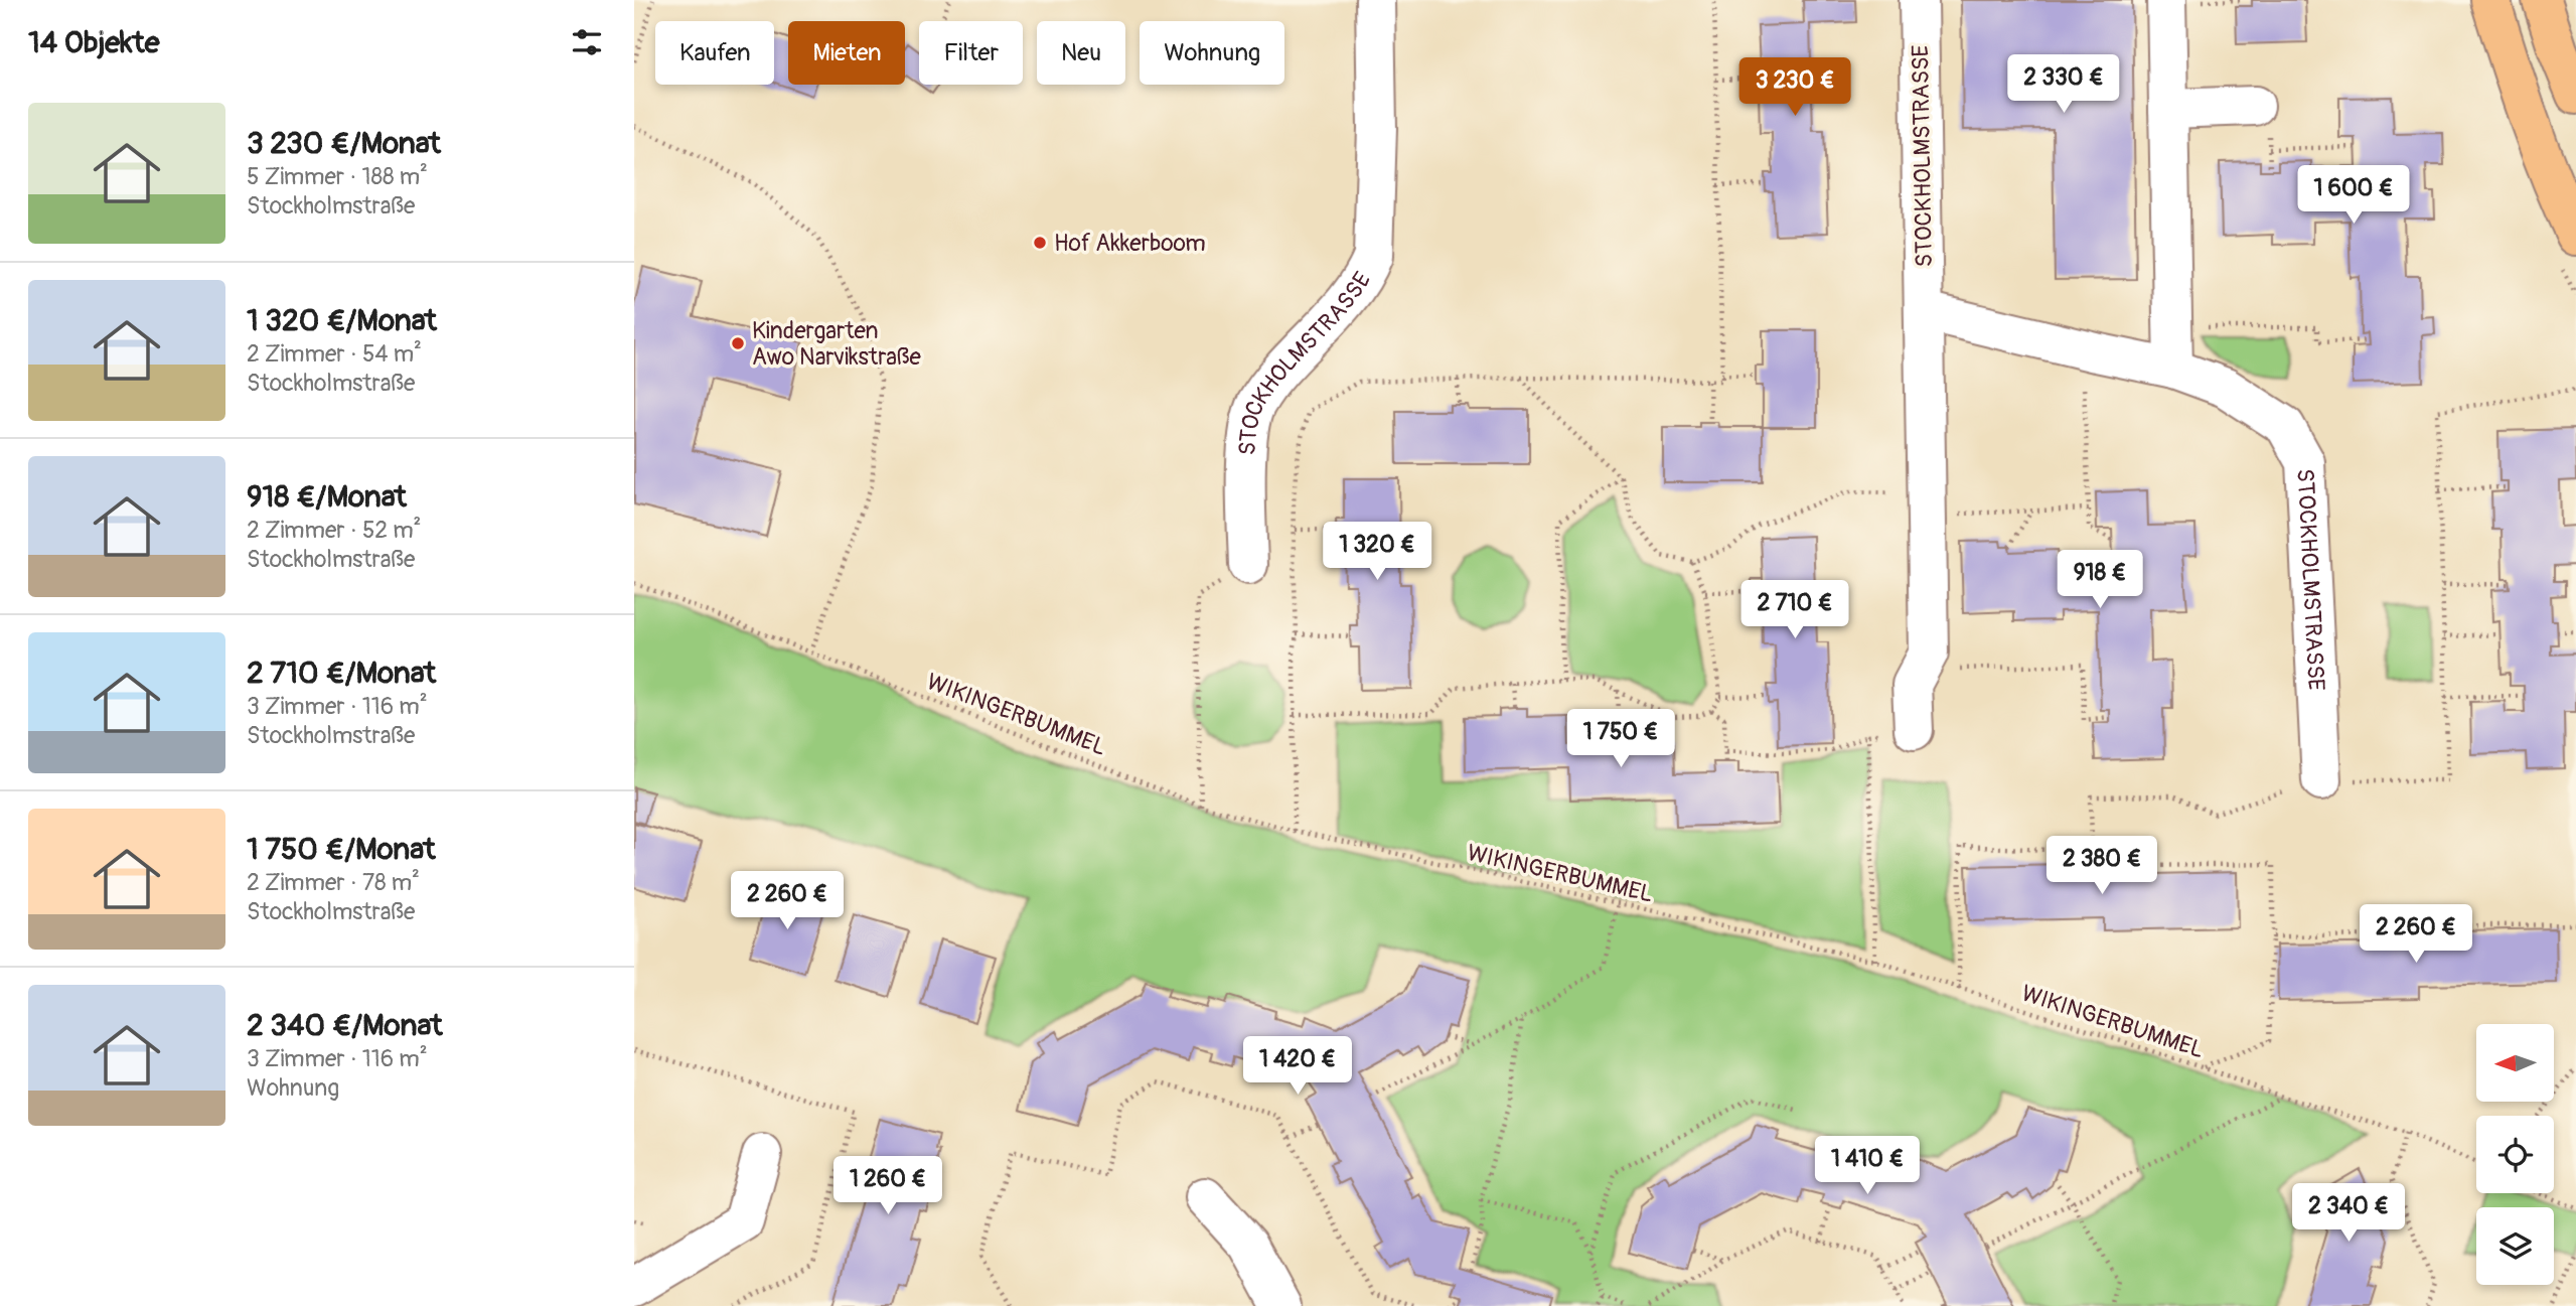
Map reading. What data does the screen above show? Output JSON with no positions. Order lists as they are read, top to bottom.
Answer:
{
  "streets": {
    "street": ["STOCKHOLMSTRASSE"],
    "path": ["WIKINGERBUMMEL"]
  },
  "places": ["Hof Akkerboom", "Kindergarten Awo Narvikstraße"],
  "north": "left",
  "page": {
    "heading": "14 Objekte",
    "chip": [
      "Kaufen",
      "Mieten",
      "Filter",
      "Neu",
      "Wohnung"
    ],
    "price": [
      "2 330 €",
      "3 230 €",
      "1 600 €",
      "1 320 €",
      "918 €",
      "2 710 €",
      "1 750 €",
      "2 380 €",
      "2 260 €",
      "2 260 €",
      "1 420 €",
      "1 410 €",
      "1 260 €",
      "2 340 €"
    ],
    "list": [
      {
        "name": "3 230 €/Monat",
        "note": "5 Zimmer · 188 m² · Stockholmstraße"
      },
      {
        "name": "1 320 €/Monat",
        "note": "2 Zimmer · 54 m² · Stockholmstraße"
      },
      {
        "name": "918 €/Monat",
        "note": "2 Zimmer · 52 m² · Stockholmstraße"
      },
      {
        "name": "2 710 €/Monat",
        "note": "3 Zimmer · 116 m² · Stockholmstraße"
      },
      {
        "name": "1 750 €/Monat",
        "note": "2 Zimmer · 78 m² · Stockholmstraße"
      },
      {
        "name": "2 340 €/Monat",
        "note": "3 Zimmer · 116 m² · Wohnung"
      }
    ]
  }
}
